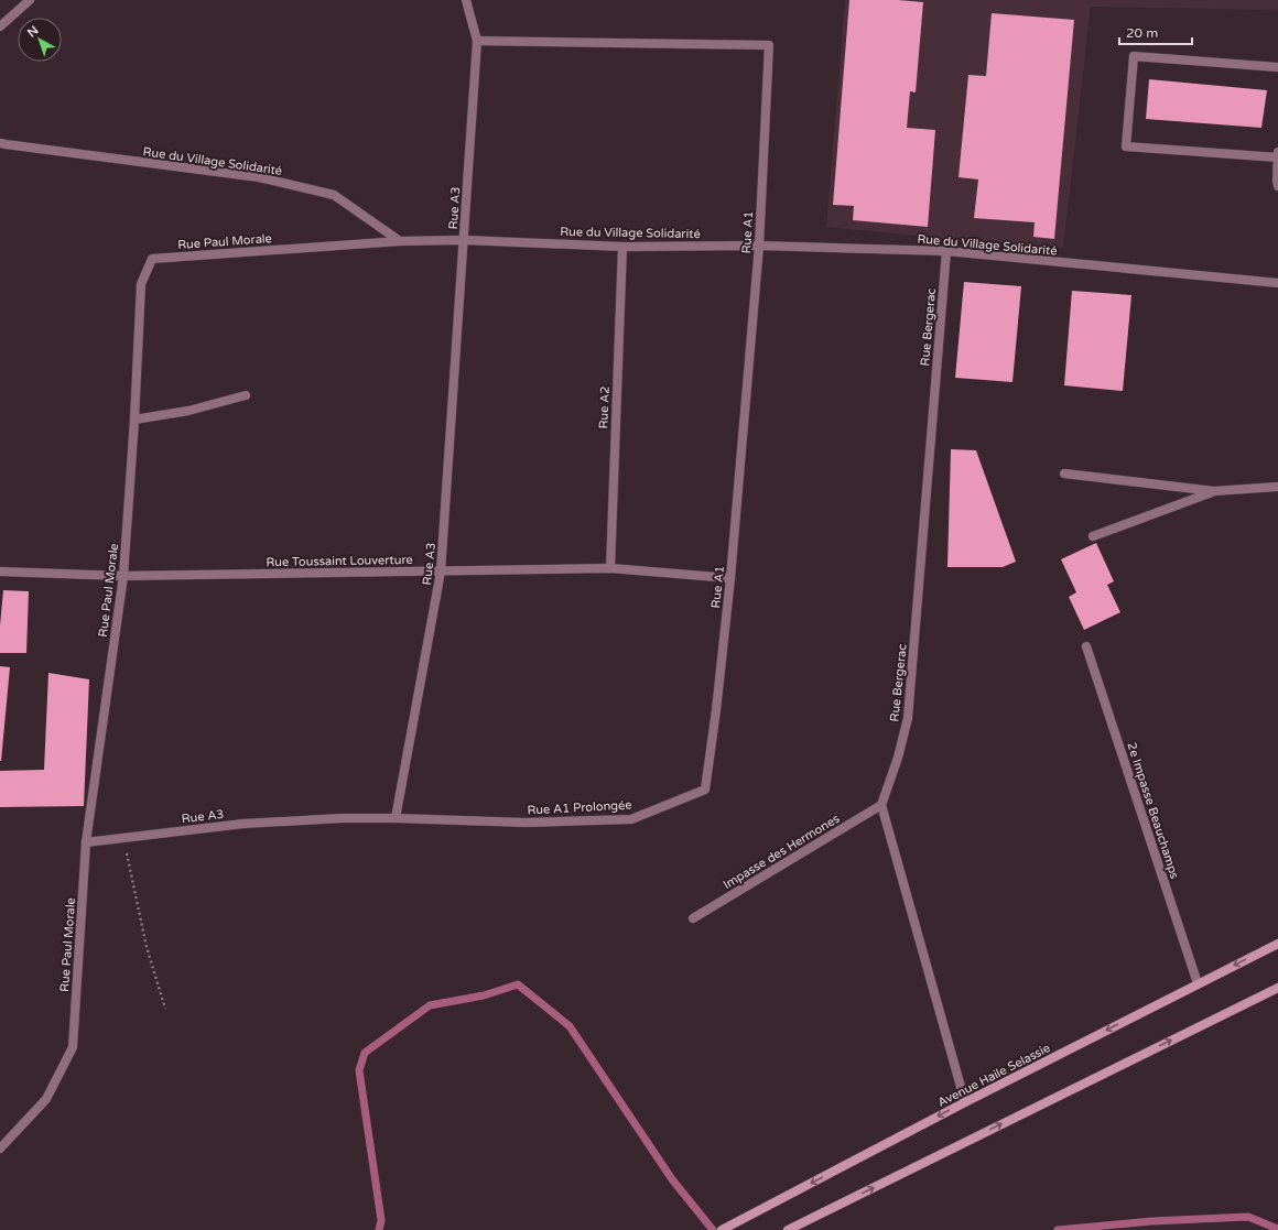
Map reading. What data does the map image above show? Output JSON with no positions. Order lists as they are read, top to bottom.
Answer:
{
  "streets": {
    "street": [
      "Rue du Village Solidarité",
      "Rue A3",
      "Rue A1",
      "Rue Paul Morale",
      "Rue Bergerac",
      "Rue A2",
      "Rue Toussaint Louverture",
      "Rue A1 Prolongée",
      "2e Impasse Beauchamps",
      "Impasse des Hermones",
      "Avenue Haile Selassie"
    ]
  },
  "crossings": [
    ["Rue du Village Solidarité", "Rue A3"],
    ["Rue du Village Solidarité", "Rue A1"],
    ["Rue du Village Solidarité", "Rue Paul Morale"],
    ["Rue du Village Solidarité", "Rue Bergerac"],
    ["Rue du Village Solidarité", "Rue A2"],
    ["Rue A3", "Rue A1"],
    ["Rue A3", "Rue Paul Morale"],
    ["Rue A3", "Rue Toussaint Louverture"],
    ["Rue A3", "Rue A1 Prolongée"],
    ["Rue A1", "Rue Toussaint Louverture"],
    ["Rue A1", "Rue A1 Prolongée"],
    ["Rue Paul Morale", "Rue Toussaint Louverture"],
    ["Rue Bergerac", "Impasse des Hermones"],
    ["Rue A2", "Rue Toussaint Louverture"],
    ["2e Impasse Beauchamps", "Avenue Haile Selassie"]
  ],
  "scale_bar": "20 m",
  "north": "top left"
}
